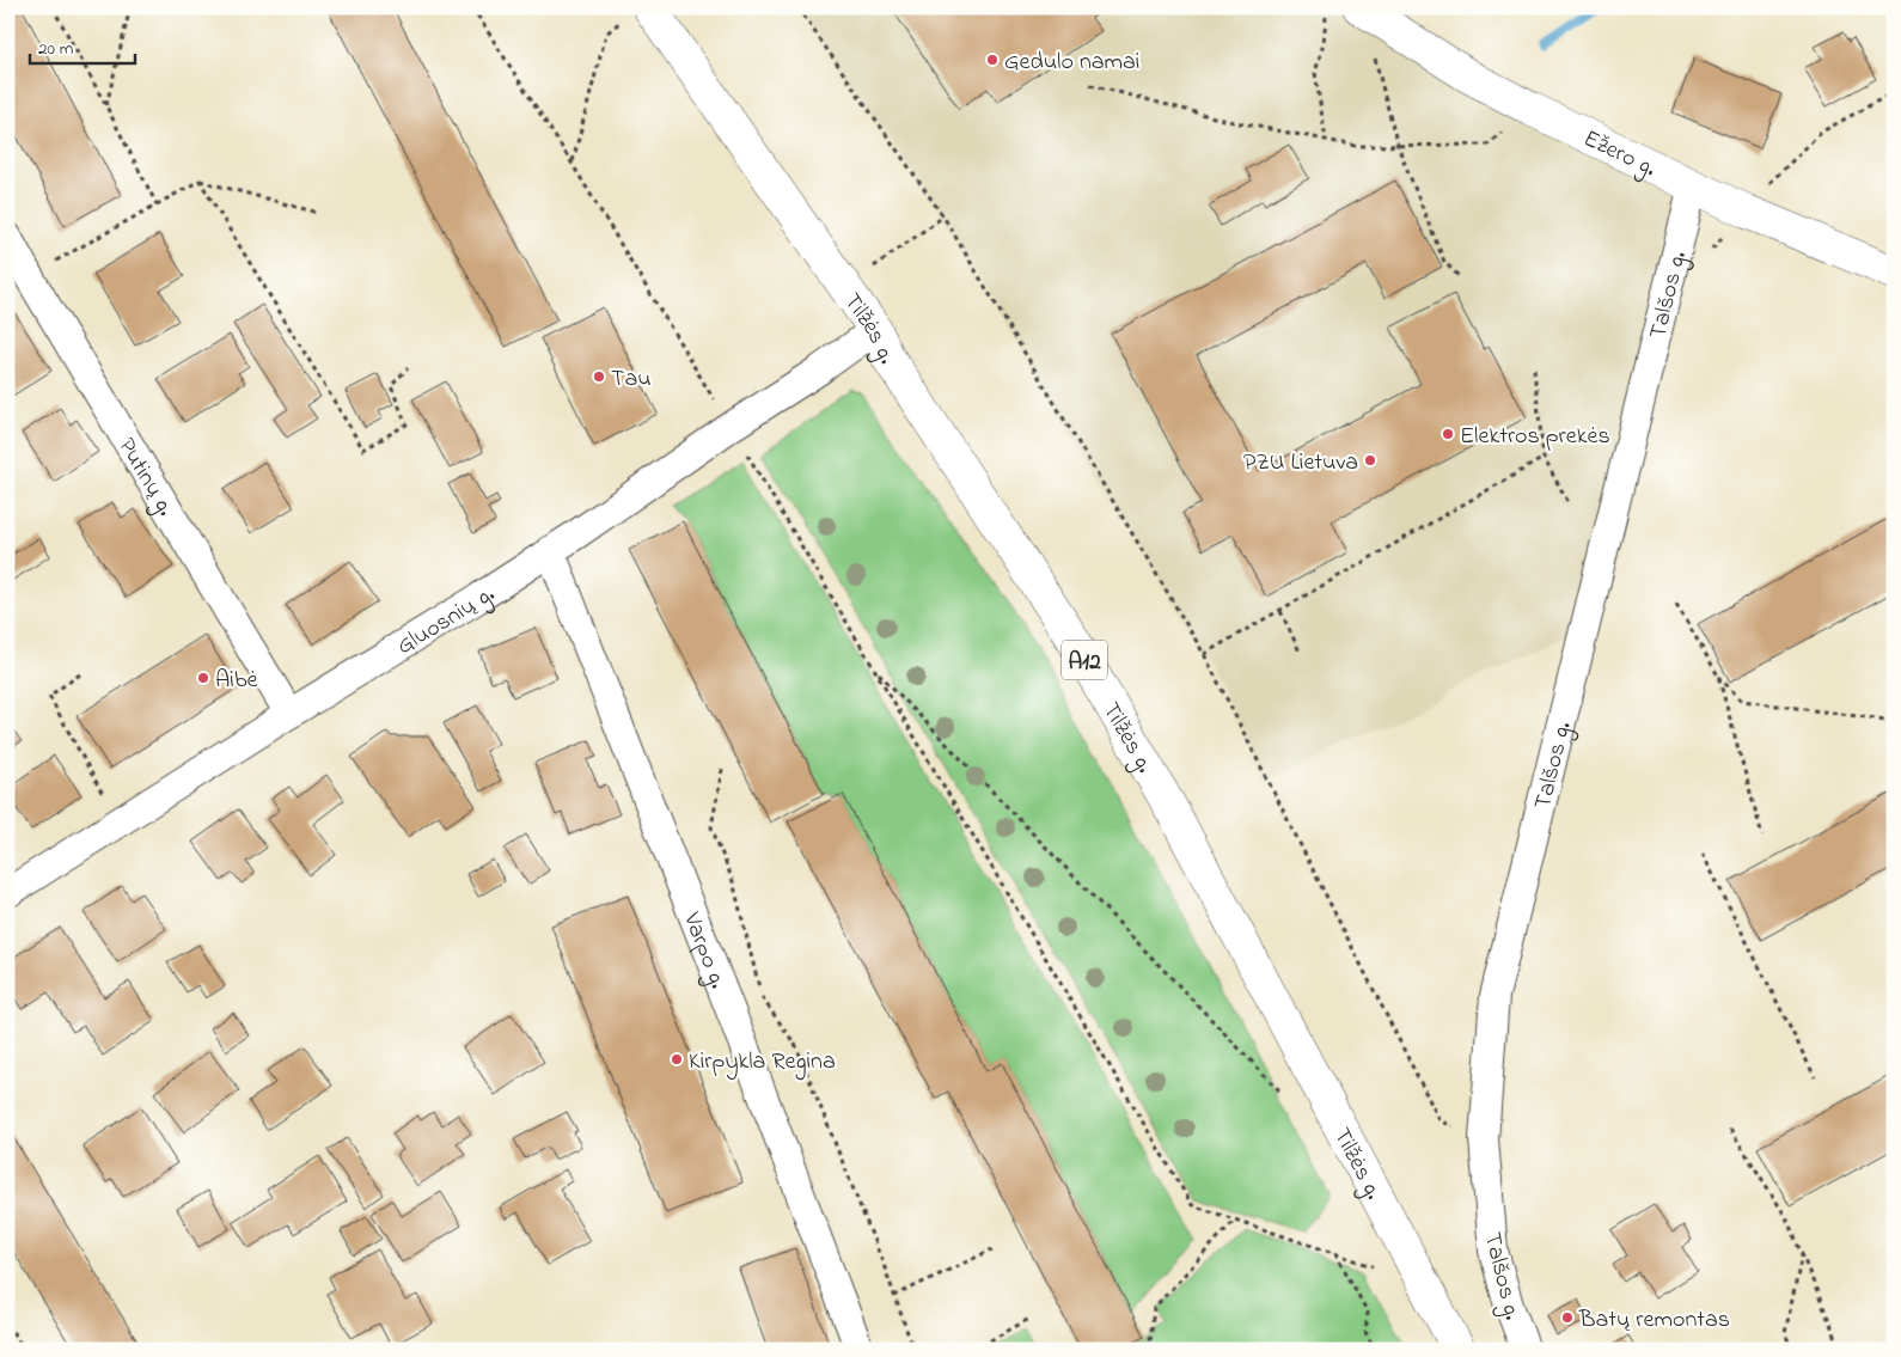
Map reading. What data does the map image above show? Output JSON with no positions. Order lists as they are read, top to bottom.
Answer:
{
  "streets": {
    "main road": ["Ežero g.", "Tilžės g.", "A12"],
    "street": [
      "Talšos g.",
      "Putinų g.",
      "Gluosnių g.",
      "Varpo g."
    ]
  },
  "crossings": [
    ["Ežero g.", "Talšos g."],
    ["Tilžės g.", "Gluosnių g."],
    ["Putinų g.", "Gluosnių g."],
    ["Gluosnių g.", "Varpo g."]
  ],
  "places": [
    "Gedulo namai",
    "Tau",
    "Elektros prekės",
    "PZU Lietuva",
    "Aibė",
    "Kirpykla Regina",
    "Batų remontas"
  ],
  "scale_bar": "20 m"
}
